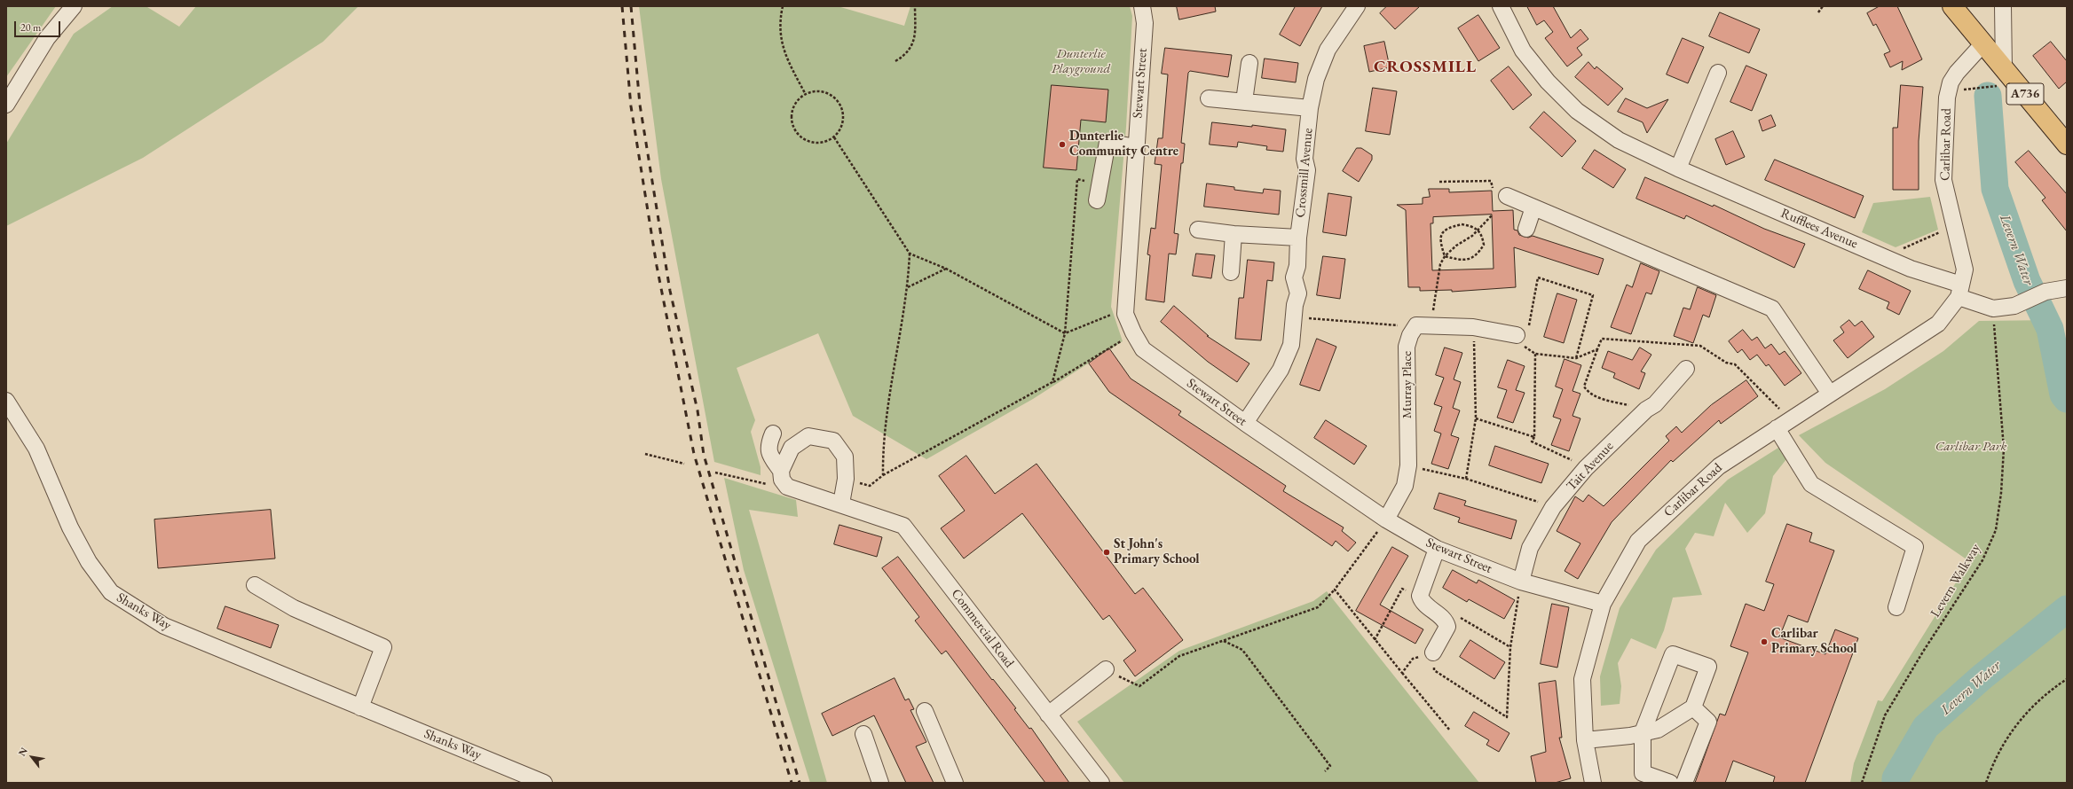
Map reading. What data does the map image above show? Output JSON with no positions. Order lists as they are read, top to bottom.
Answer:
{
  "streets": {
    "main road": ["A736"],
    "street": [
      "Stewart Street",
      "Carlibar Road",
      "Crossmill Avenue",
      "Rufflees Avenue",
      "Murray Place",
      "Tait Avenue",
      "Shanks Way",
      "Commercial Road"
    ],
    "path": ["Levern Walkway"]
  },
  "crossings": [
    ["Stewart Street", "Carlibar Road"],
    ["Stewart Street", "Crossmill Avenue"],
    ["Stewart Street", "Murray Place"],
    ["Stewart Street", "Tait Avenue"],
    ["A736", "Carlibar Road"],
    ["Carlibar Road", "Rufflees Avenue"]
  ],
  "districts": ["CROSSMILL"],
  "water": ["Levern Water"],
  "parks": ["Dunterlie Playground", "Carlibar Park"],
  "places": ["Dunterlie Community Centre", "St John's Primary School", "Carlibar Primary School"],
  "scale_bar": "20 m",
  "north": "top left"
}
